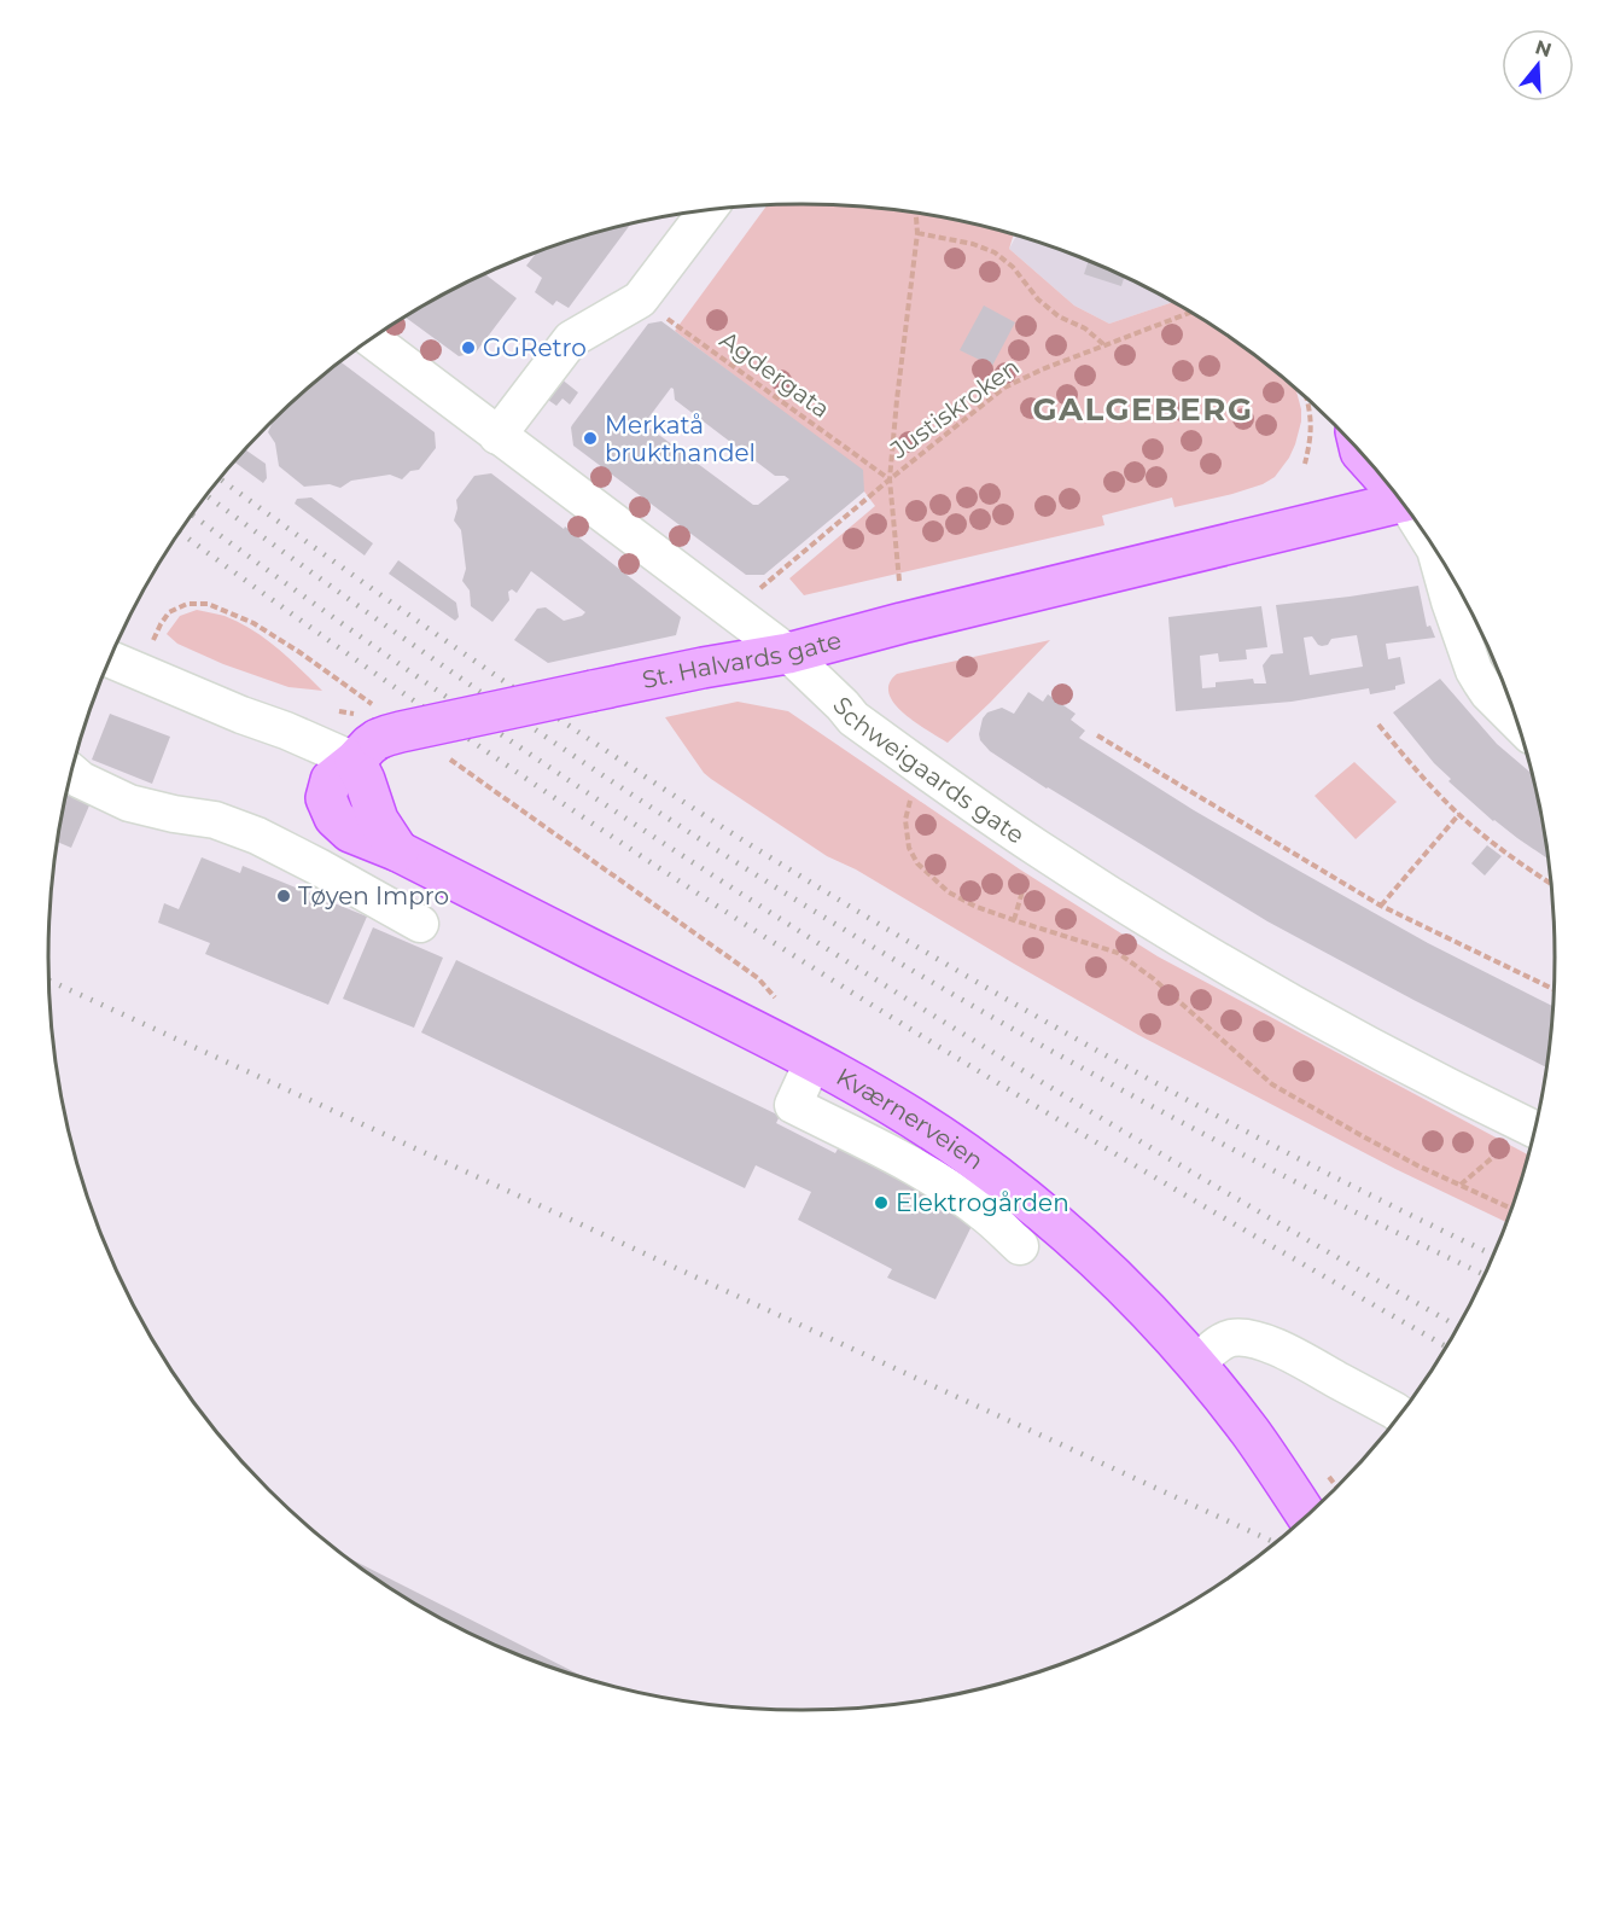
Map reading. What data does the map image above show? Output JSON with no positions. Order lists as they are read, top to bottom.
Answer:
{
  "streets": {
    "main road": ["St. Halvards gate", "Kværnerveien"],
    "street": ["Schweigaards gate"],
    "path": ["Agdergata", "Justiskroken"]
  },
  "crossings": [
    ["Agdergata", "Justiskroken"],
    ["St. Halvards gate", "Schweigaards gate"]
  ],
  "districts": ["GALGEBERG"],
  "places": [
    "GGRetro",
    "Merkatå brukthandel",
    "Tøyen Impro",
    "Elektrogården"
  ],
  "north": "top"
}
